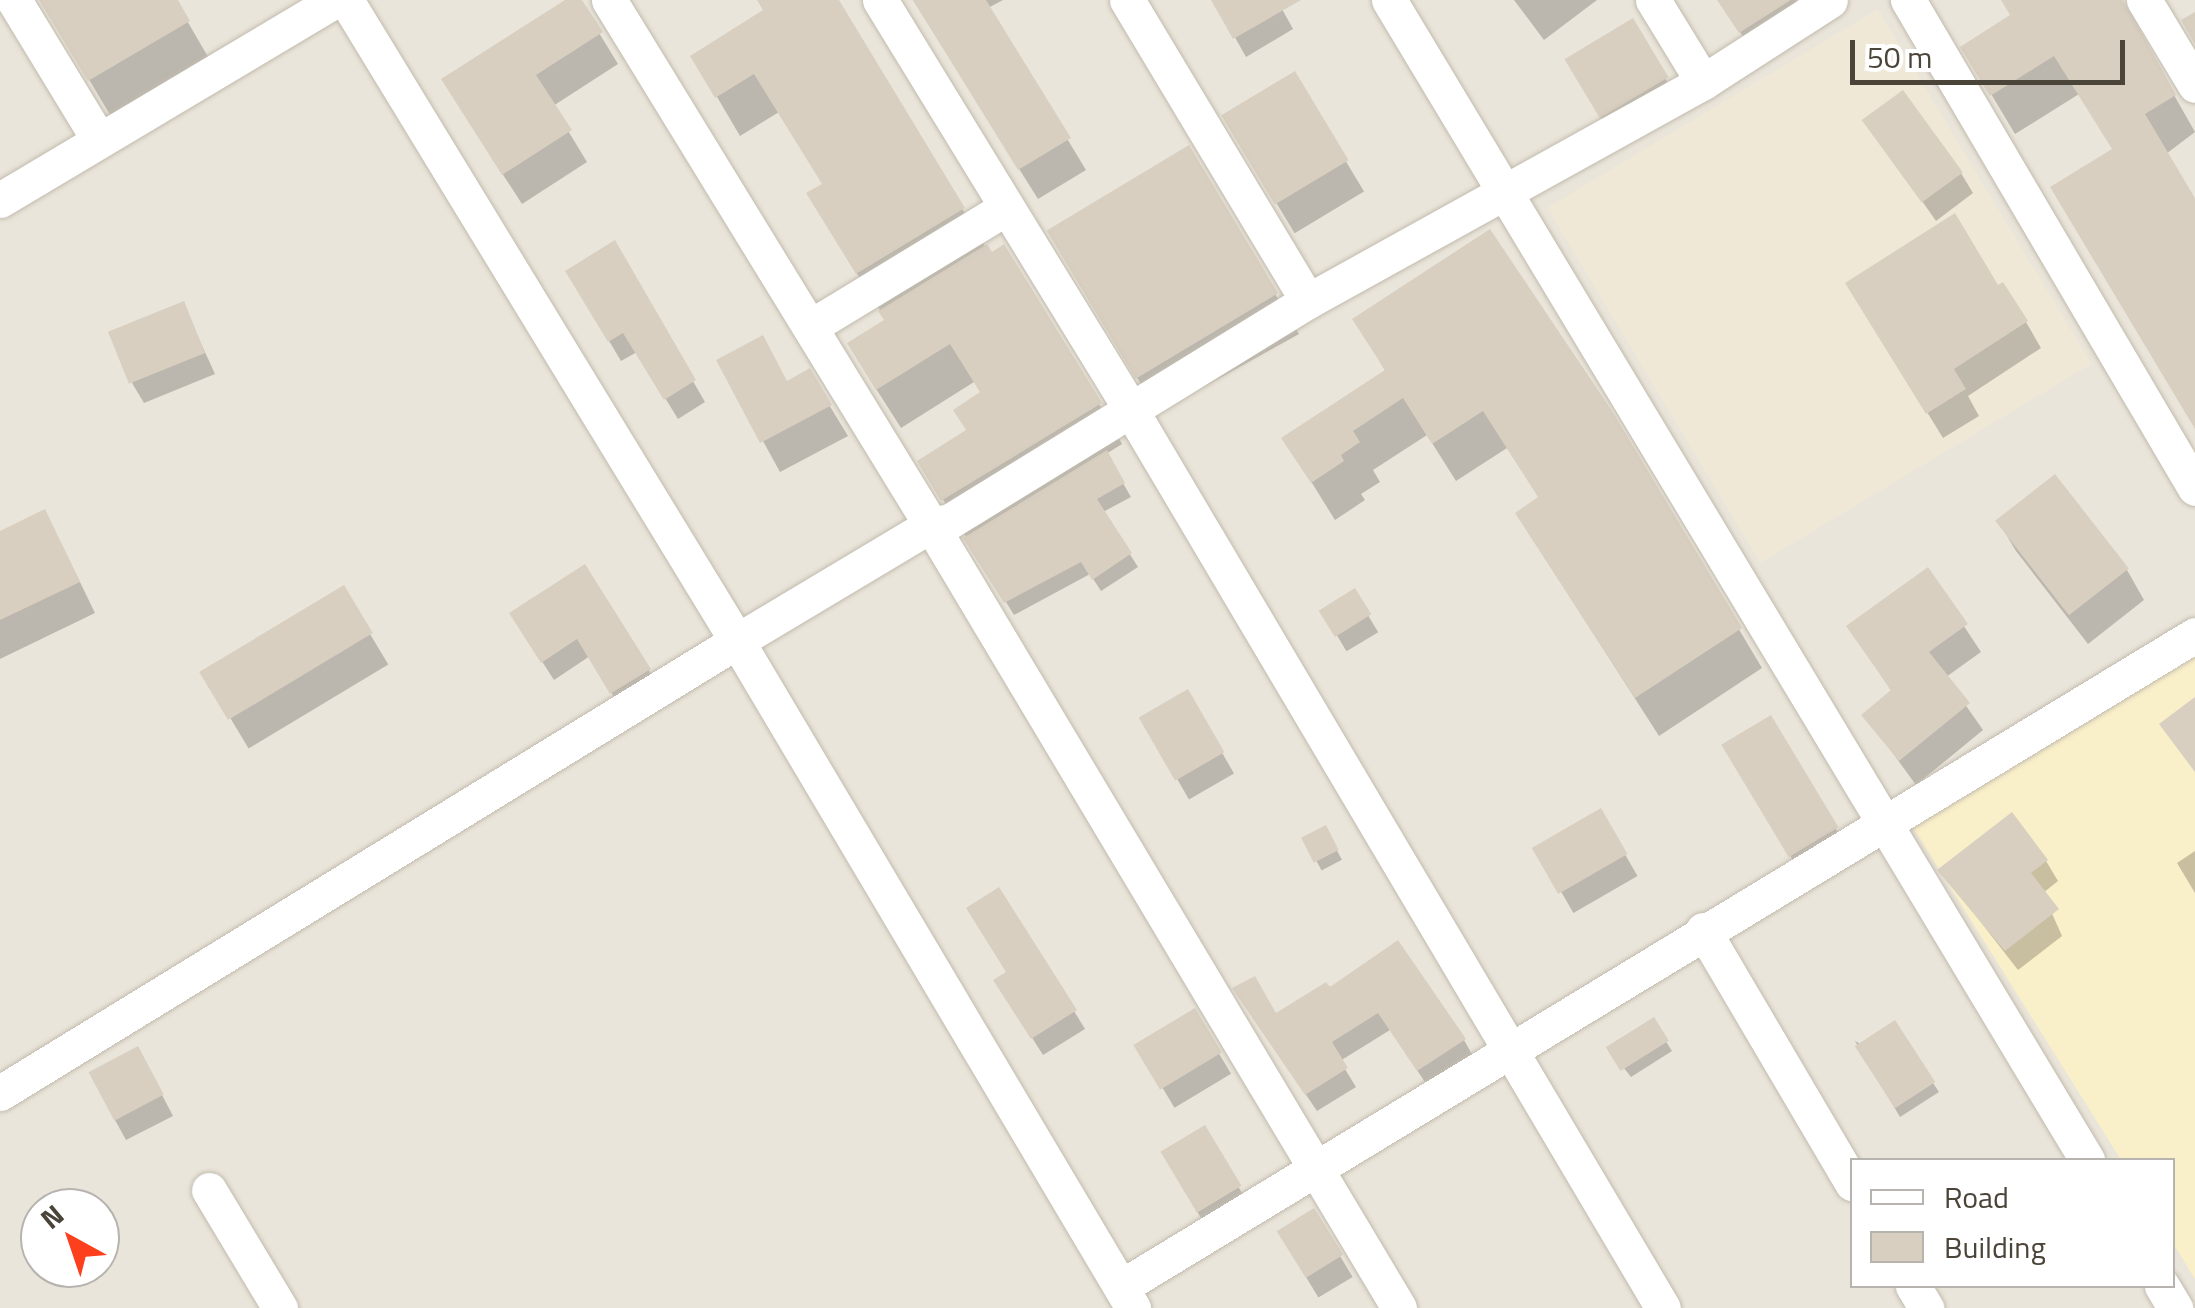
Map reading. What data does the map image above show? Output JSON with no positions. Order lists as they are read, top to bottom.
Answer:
{
  "legend": ["Road", "Building"],
  "scale_bar": "50 m",
  "north": "top left"
}
